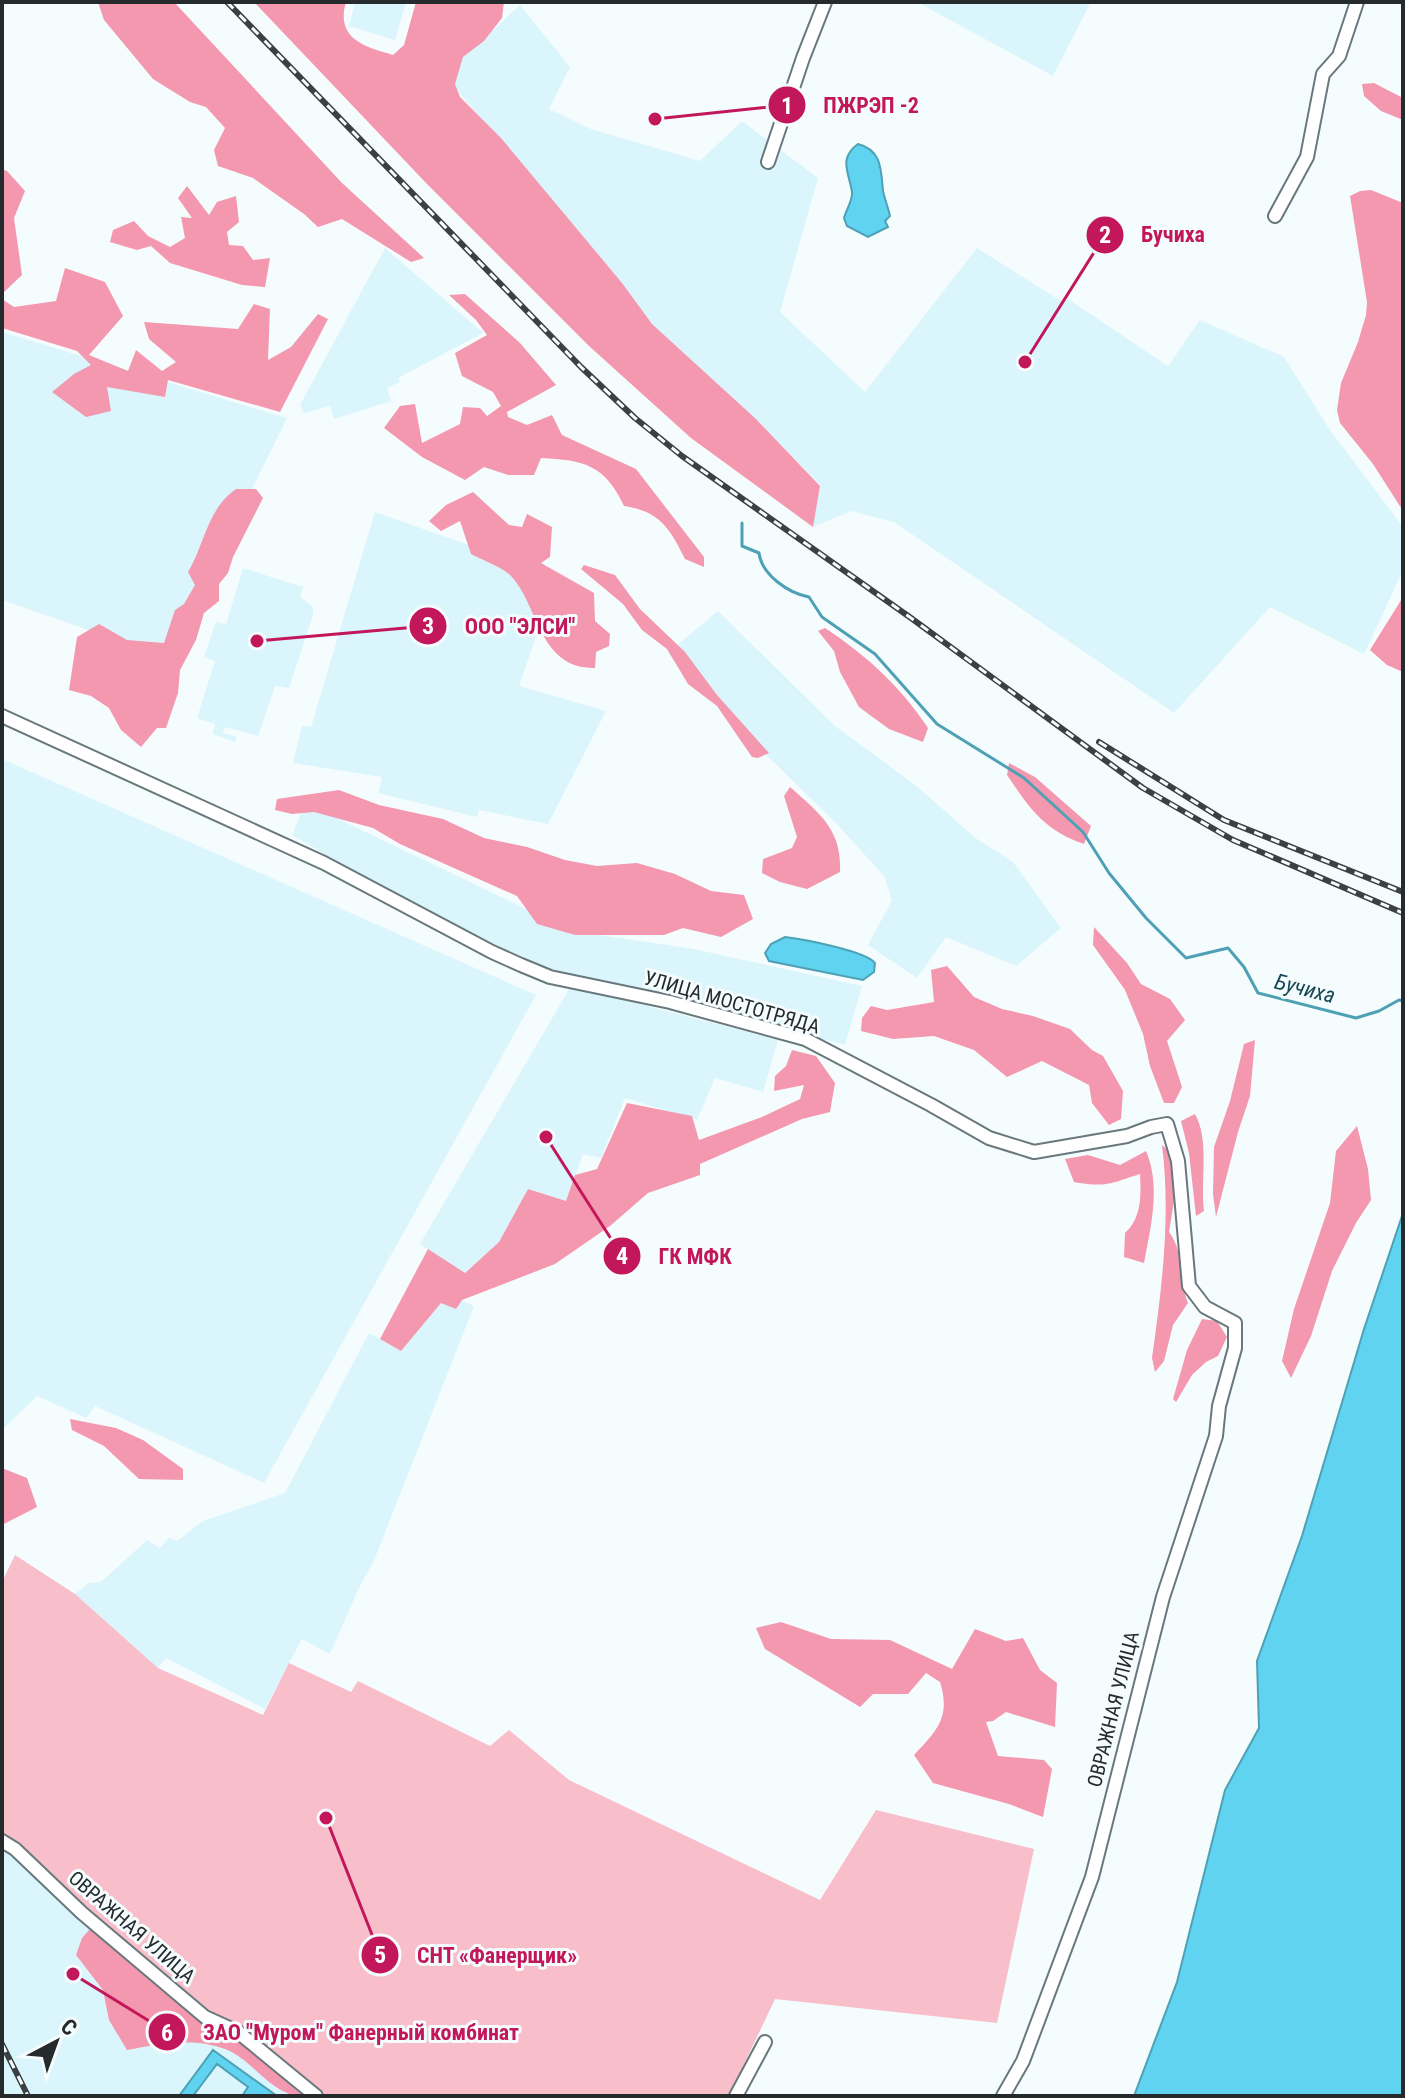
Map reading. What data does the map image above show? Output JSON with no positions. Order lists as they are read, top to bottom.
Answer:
{
  "streets": {
    "street": ["УЛИЦА МОСТОТРЯДА", "ОВРАЖНАЯ УЛИЦА"]
  },
  "crossings": [
    ["УЛИЦА МОСТОТРЯДА", "ОВРАЖНАЯ УЛИЦА"]
  ],
  "water": ["Бучиха"],
  "places": [
    "ПЖРЭП -2",
    "Бучиха",
    "ООО \"ЭЛСИ\"",
    "ГК МФК",
    "СНТ «Фанерщик»",
    "ЗАО \"Муром\" Фанерный комбинат"
  ],
  "north": "top right"
}
